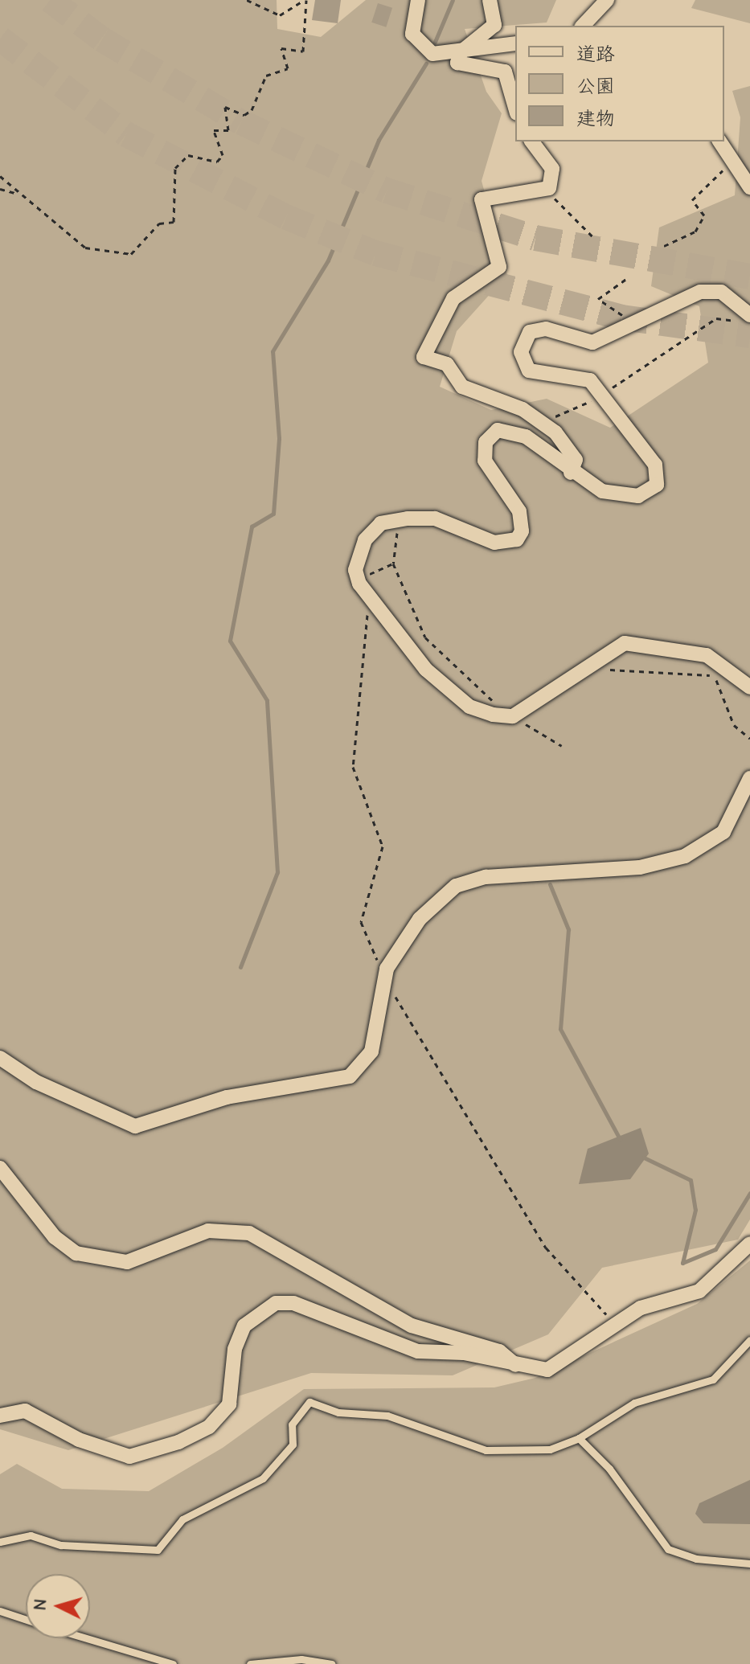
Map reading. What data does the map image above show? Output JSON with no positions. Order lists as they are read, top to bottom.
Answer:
{
  "legend": ["道路", "公園", "建物"],
  "north": "left"
}
